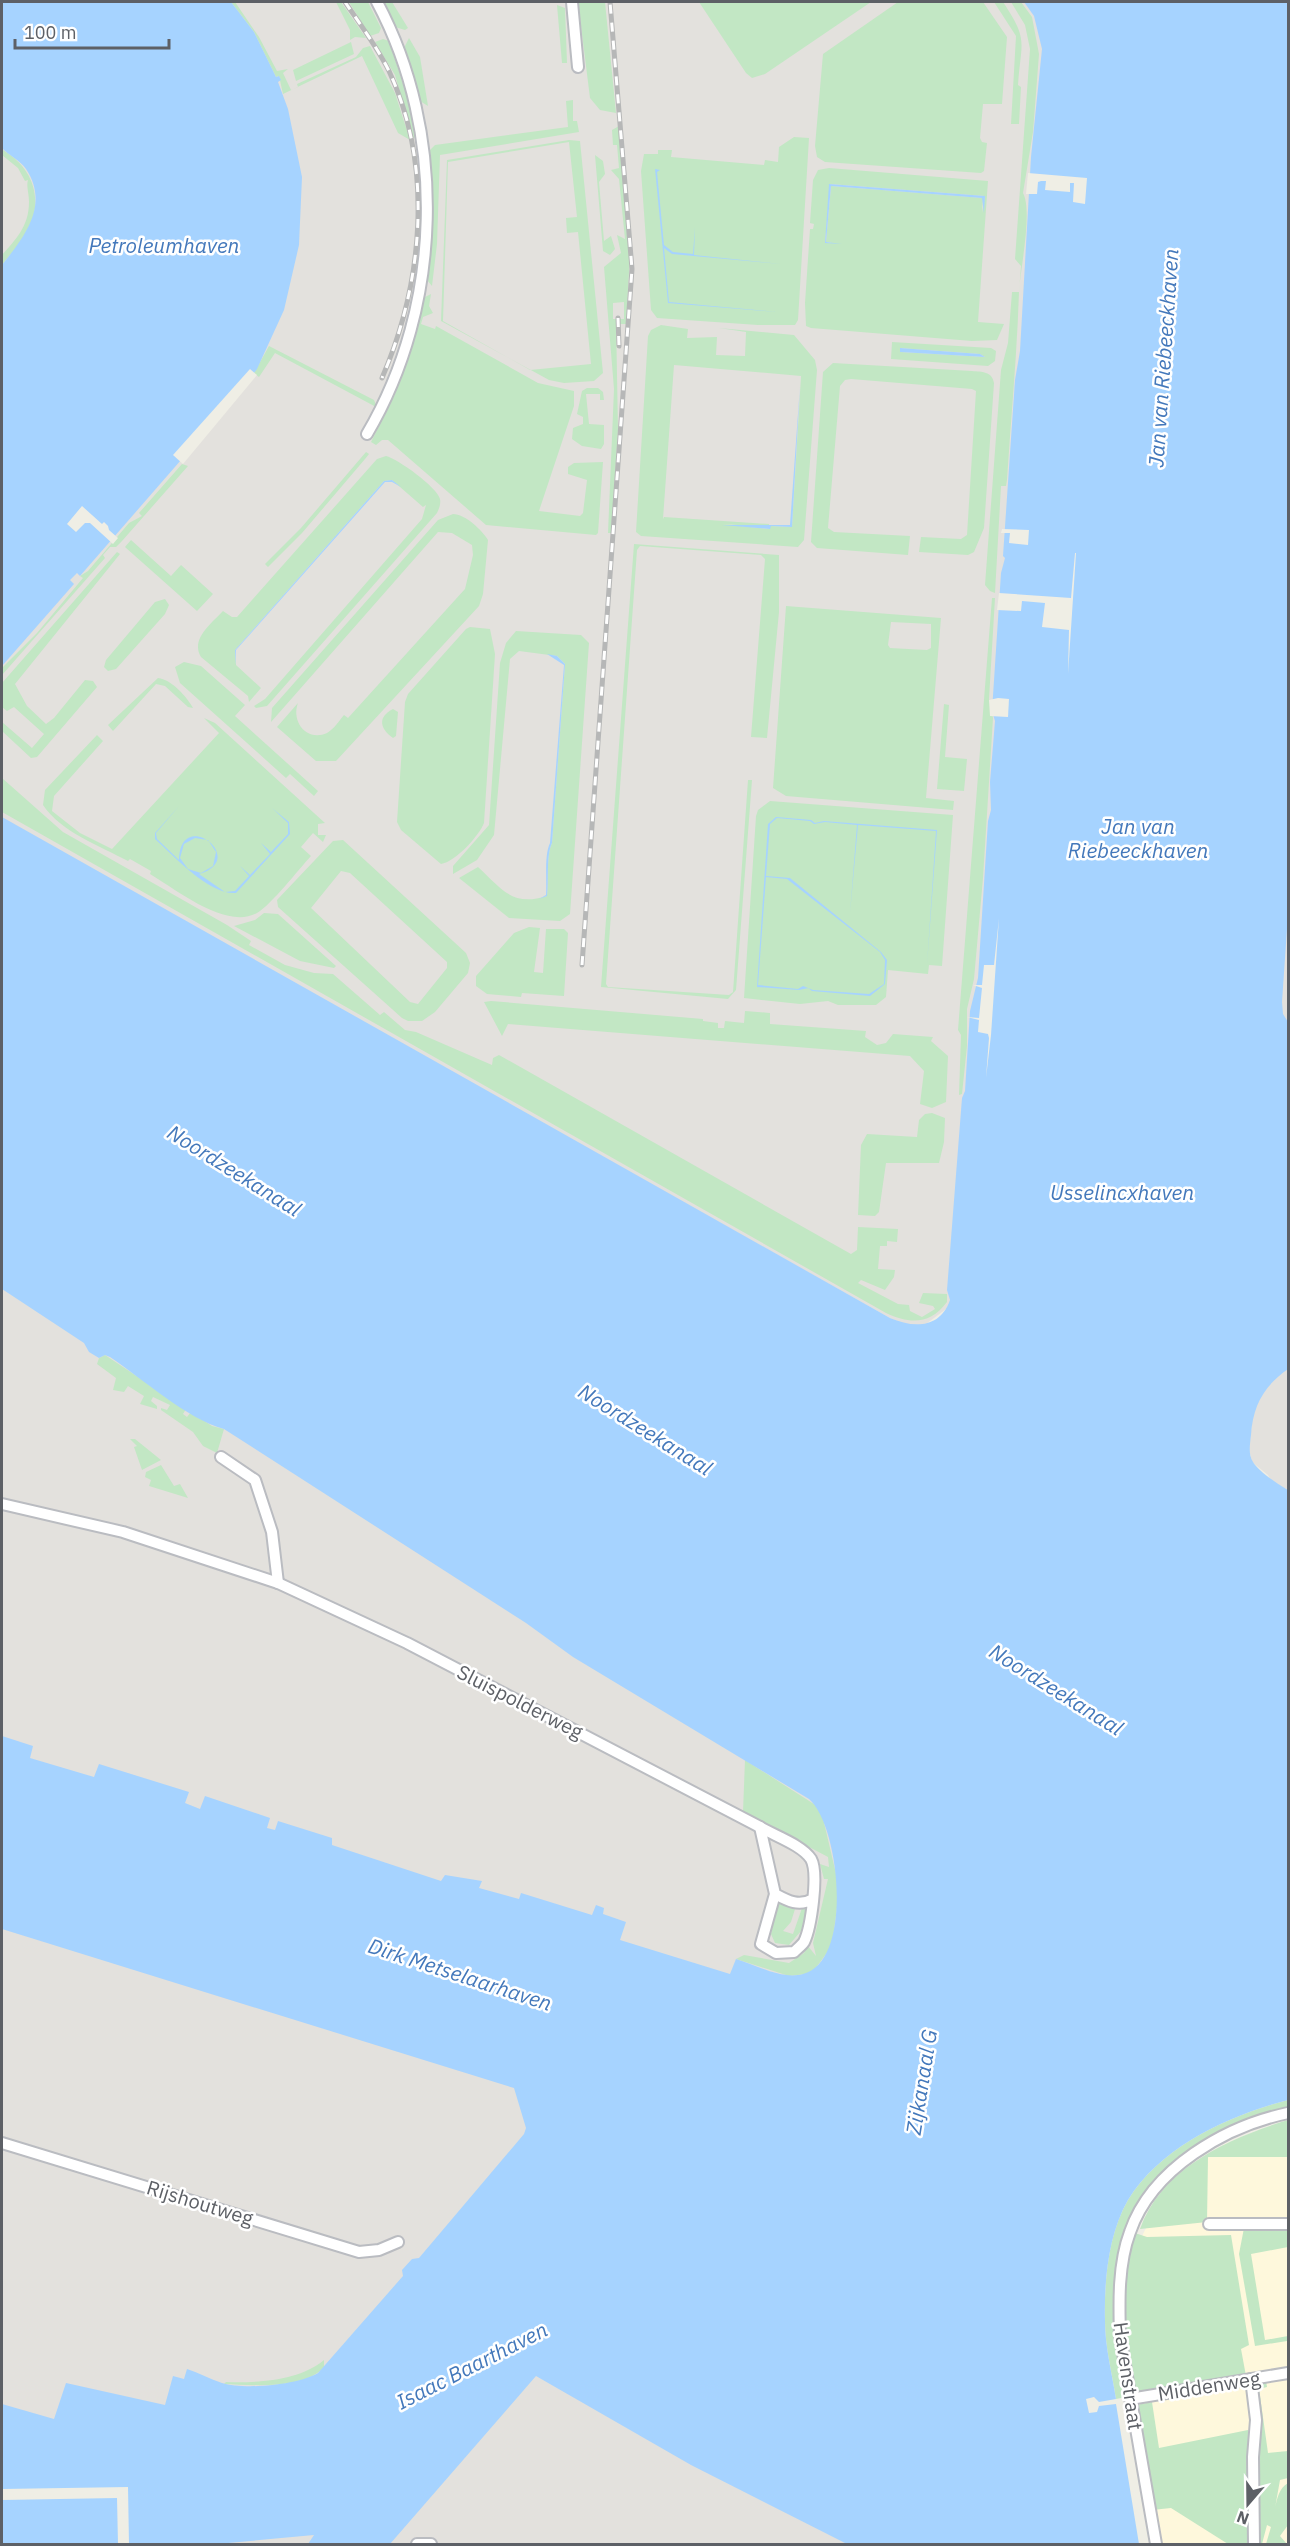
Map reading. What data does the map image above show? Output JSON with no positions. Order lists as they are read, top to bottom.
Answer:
{
  "streets": {
    "street": [
      "Sluispolderweg",
      "Rijshoutweg",
      "Havenstraat",
      "Middenweg"
    ]
  },
  "crossings": [
    ["Havenstraat", "Middenweg"]
  ],
  "water": [
    "Petroleumhaven",
    "Jan van Riebeeckhaven",
    "Noordzeekanaal",
    "Usselincxhaven",
    "Dirk Metselaarhaven",
    "Zijkanaal G",
    "Isaac Baarthaven"
  ],
  "scale_bar": "100 m",
  "north": "bottom"
}
